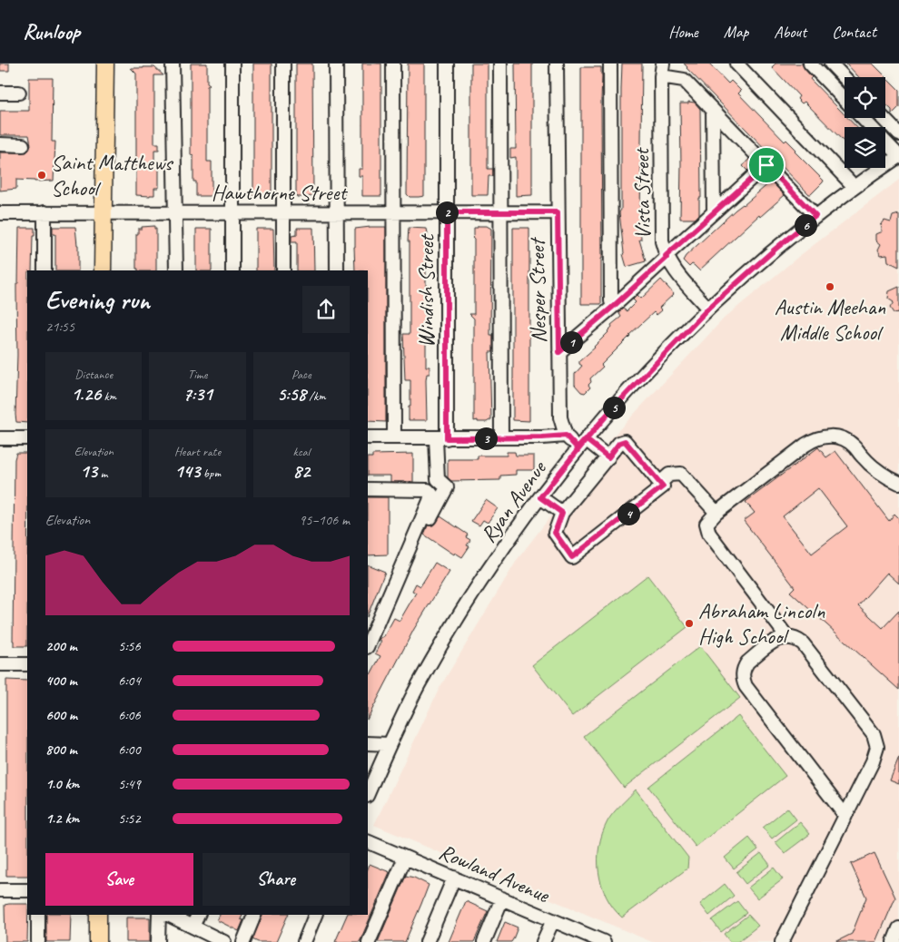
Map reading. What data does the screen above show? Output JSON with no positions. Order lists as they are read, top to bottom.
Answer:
{
  "streets": {
    "street": [
      "Hawthorne Street",
      "Vista Street",
      "Windish Street",
      "Nesper Street",
      "Ryan Avenue",
      "Rowland Avenue"
    ]
  },
  "crossings": [
    ["Hawthorne Street", "Windish Street"],
    ["Hawthorne Street", "Nesper Street"],
    ["Vista Street", "Ryan Avenue"]
  ],
  "places": ["Saint Matthews School", "Austin Meehan Middle School", "Abraham Lincoln High School"],
  "page": {
    "header": "Runloop",
    "nav": [
      "Home",
      "Map",
      "About",
      "Contact"
    ],
    "pins": [
      "2",
      "6",
      "1",
      "5",
      "3",
      "4"
    ],
    "heading": ["Evening run", "21:55"],
    "stats": [
      ["Distance", "1.26 km"],
      ["Time", "7:31"],
      ["Pace", "5:58 /km"],
      ["Elevation", "13 m"],
      ["Heart rate", "143 bpm"],
      ["kcal", "82"]
    ],
    "chart": ["Elevation", "95–106 m"],
    "list": [
      {
        "name": "200 m",
        "note": "5:56"
      },
      {
        "name": "400 m",
        "note": "6:04"
      },
      {
        "name": "600 m",
        "note": "6:06"
      },
      {
        "name": "800 m",
        "note": "6:00"
      },
      {
        "name": "1.0 km",
        "note": "5:49"
      },
      {
        "name": "1.2 km",
        "note": "5:52"
      }
    ],
    "buttons": ["Save", "Share"]
  }
}
